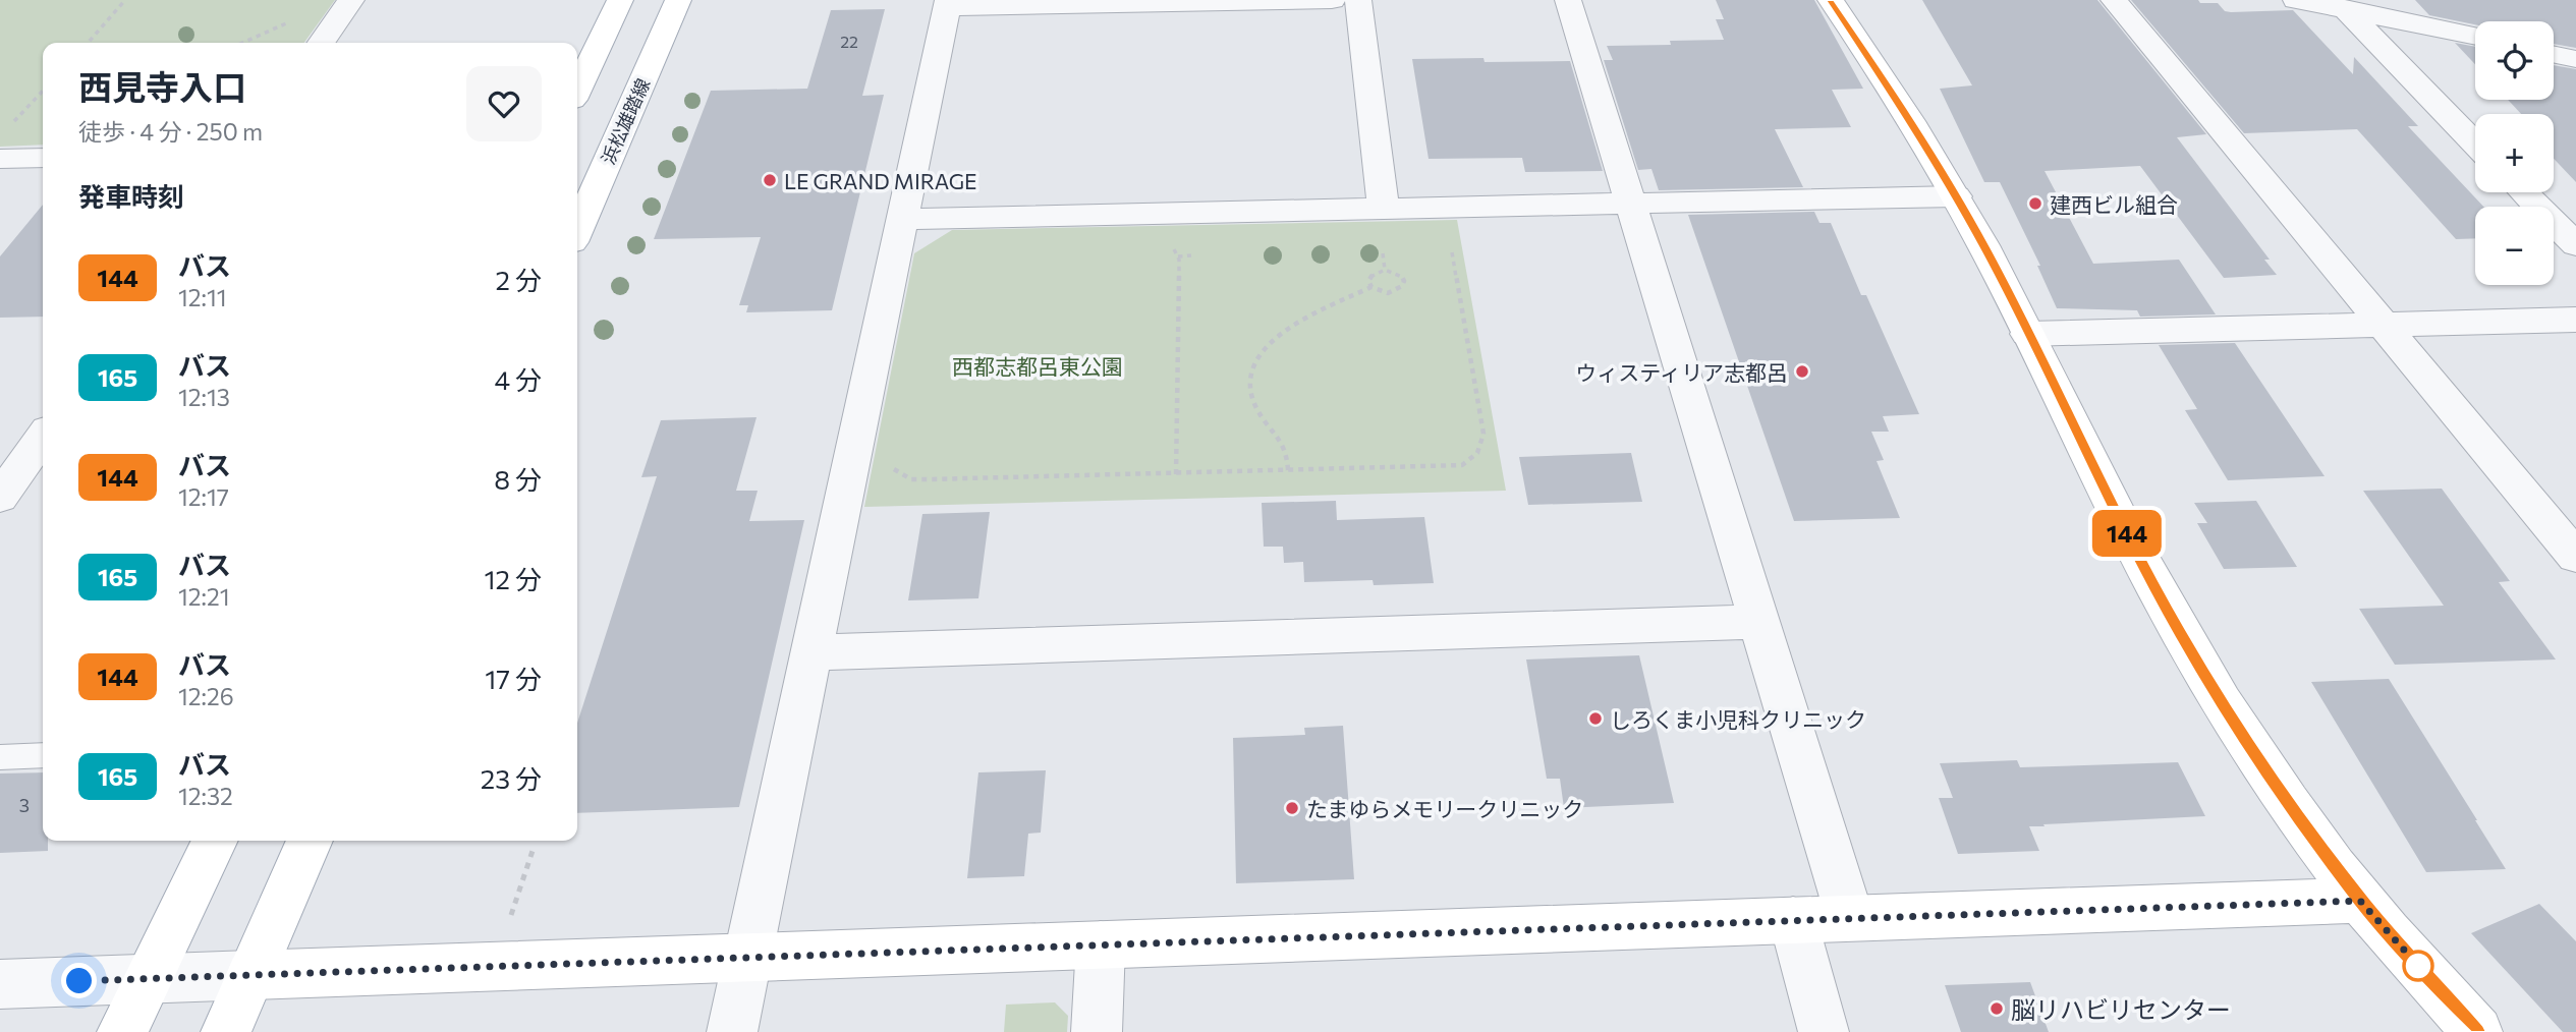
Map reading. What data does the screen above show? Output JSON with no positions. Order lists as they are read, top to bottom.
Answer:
{
  "streets": {
    "street": ["浜松雄踏線"]
  },
  "parks": ["西都志都呂東公園"],
  "places": [
    "LE GRAND MIRAGE",
    "建西ビル組合",
    "ウィスティリア志都呂",
    "しろくま小児科クリニック",
    "たまゆらメモリークリニック",
    "脳リハビリセンター"
  ],
  "lines": ["bus line 144"],
  "house_numbers": ["22", "3"],
  "page": {
    "on_map": "144",
    "map_buttons": ["+", "−"],
    "heading": [
      ["西見寺入口", "徒歩 · 4 分 · 250 m"],
      "発車時刻"
    ],
    "list": [
      {
        "mark": "144",
        "name": "バス",
        "note": "12:11",
        "value": "2 分"
      },
      {
        "mark": "165",
        "name": "バス",
        "note": "12:13",
        "value": "4 分"
      },
      {
        "mark": "144",
        "name": "バス",
        "note": "12:17",
        "value": "8 分"
      },
      {
        "mark": "165",
        "name": "バス",
        "note": "12:21",
        "value": "12 分"
      },
      {
        "mark": "144",
        "name": "バス",
        "note": "12:26",
        "value": "17 分"
      },
      {
        "mark": "165",
        "name": "バス",
        "note": "12:32",
        "value": "23 分"
      }
    ]
  }
}
